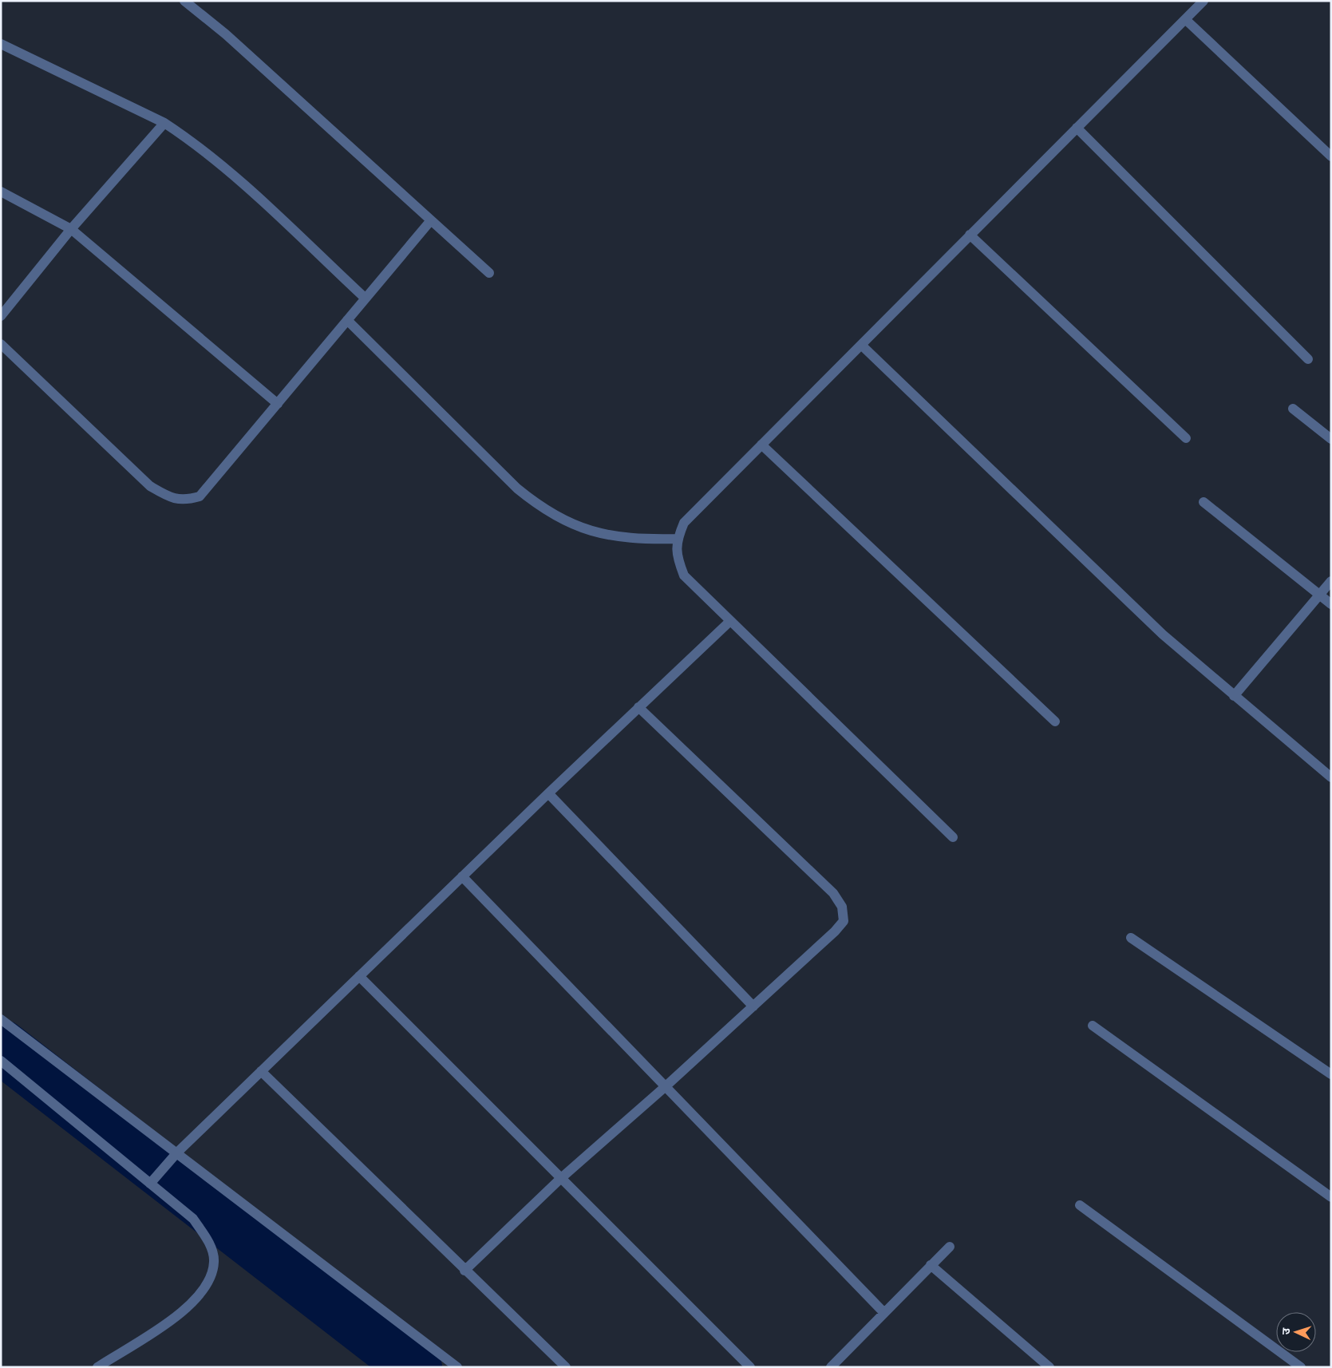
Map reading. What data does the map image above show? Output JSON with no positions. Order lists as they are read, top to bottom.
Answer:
{
  "north": "left"
}
